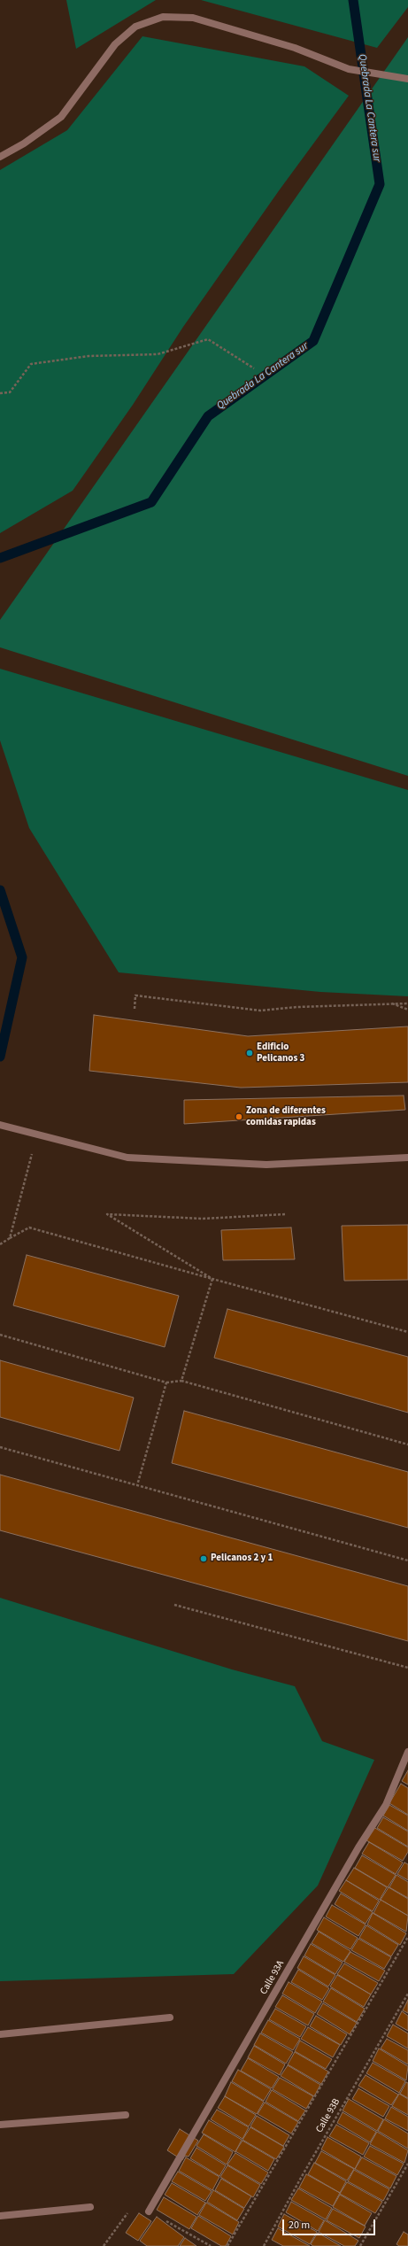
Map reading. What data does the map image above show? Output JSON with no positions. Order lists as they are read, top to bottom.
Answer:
{
  "streets": {
    "street": ["Calle 93A"],
    "path": ["Calle 93B"]
  },
  "water": ["Quebrada La Cantera sur"],
  "places": ["Edificio Pelicanos 3", "Zona de diferentes comidas rapidas", "Pelicanos 2 y 1"],
  "scale_bar": "20 m"
}
